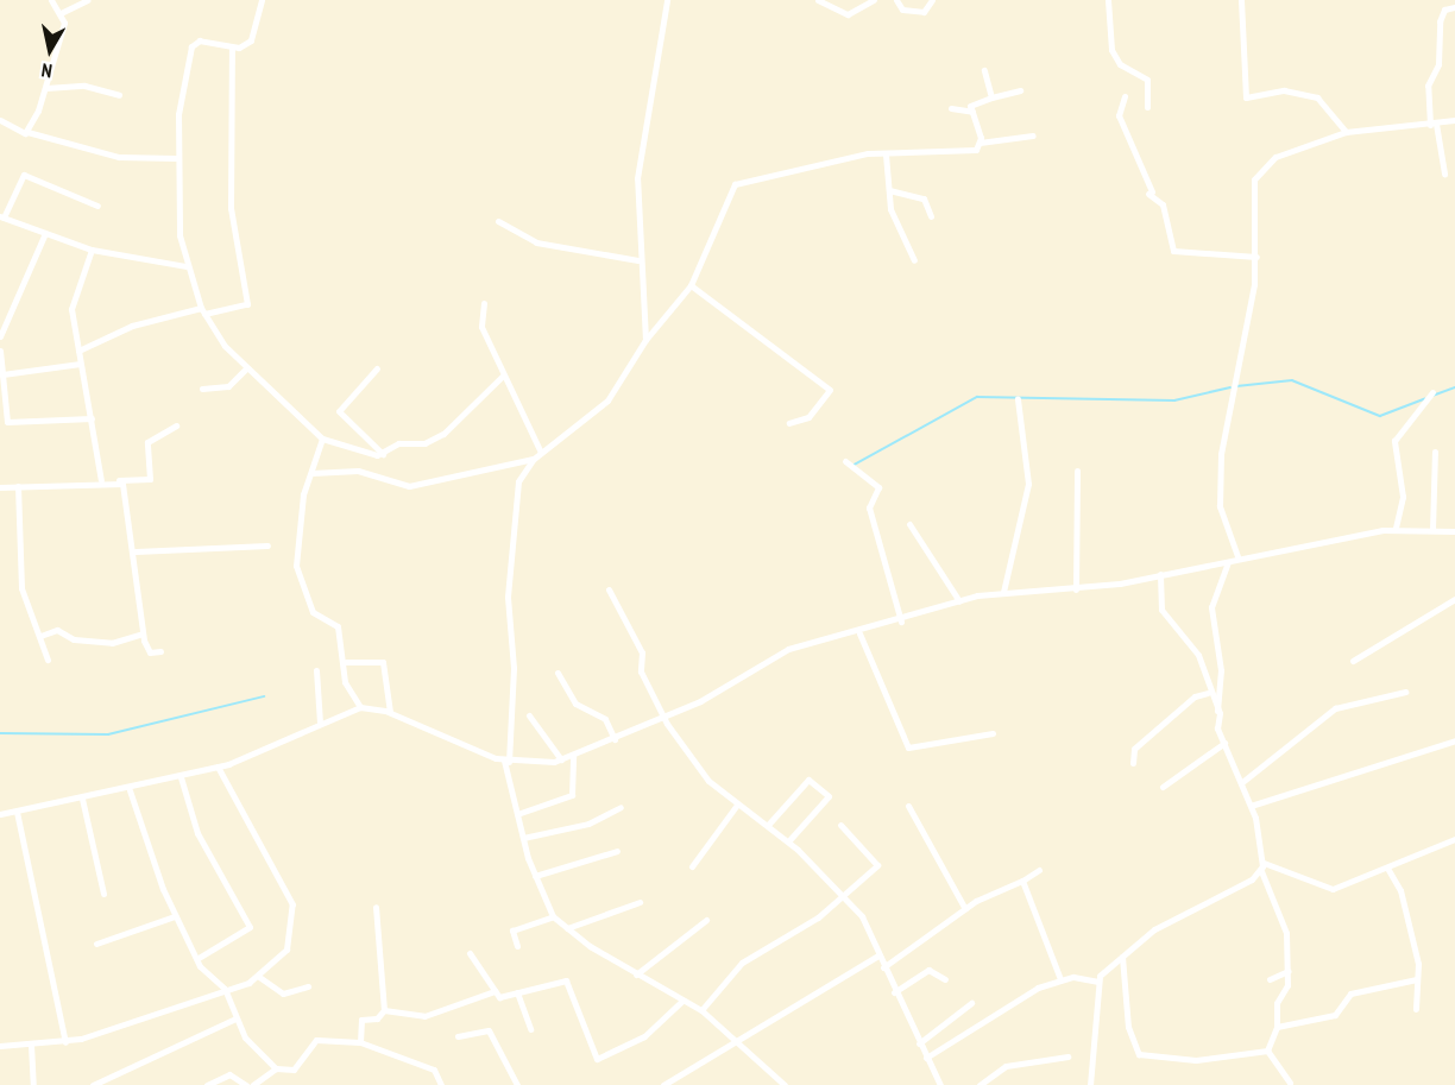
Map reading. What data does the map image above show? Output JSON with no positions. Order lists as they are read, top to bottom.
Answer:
{
  "north": "bottom"
}
